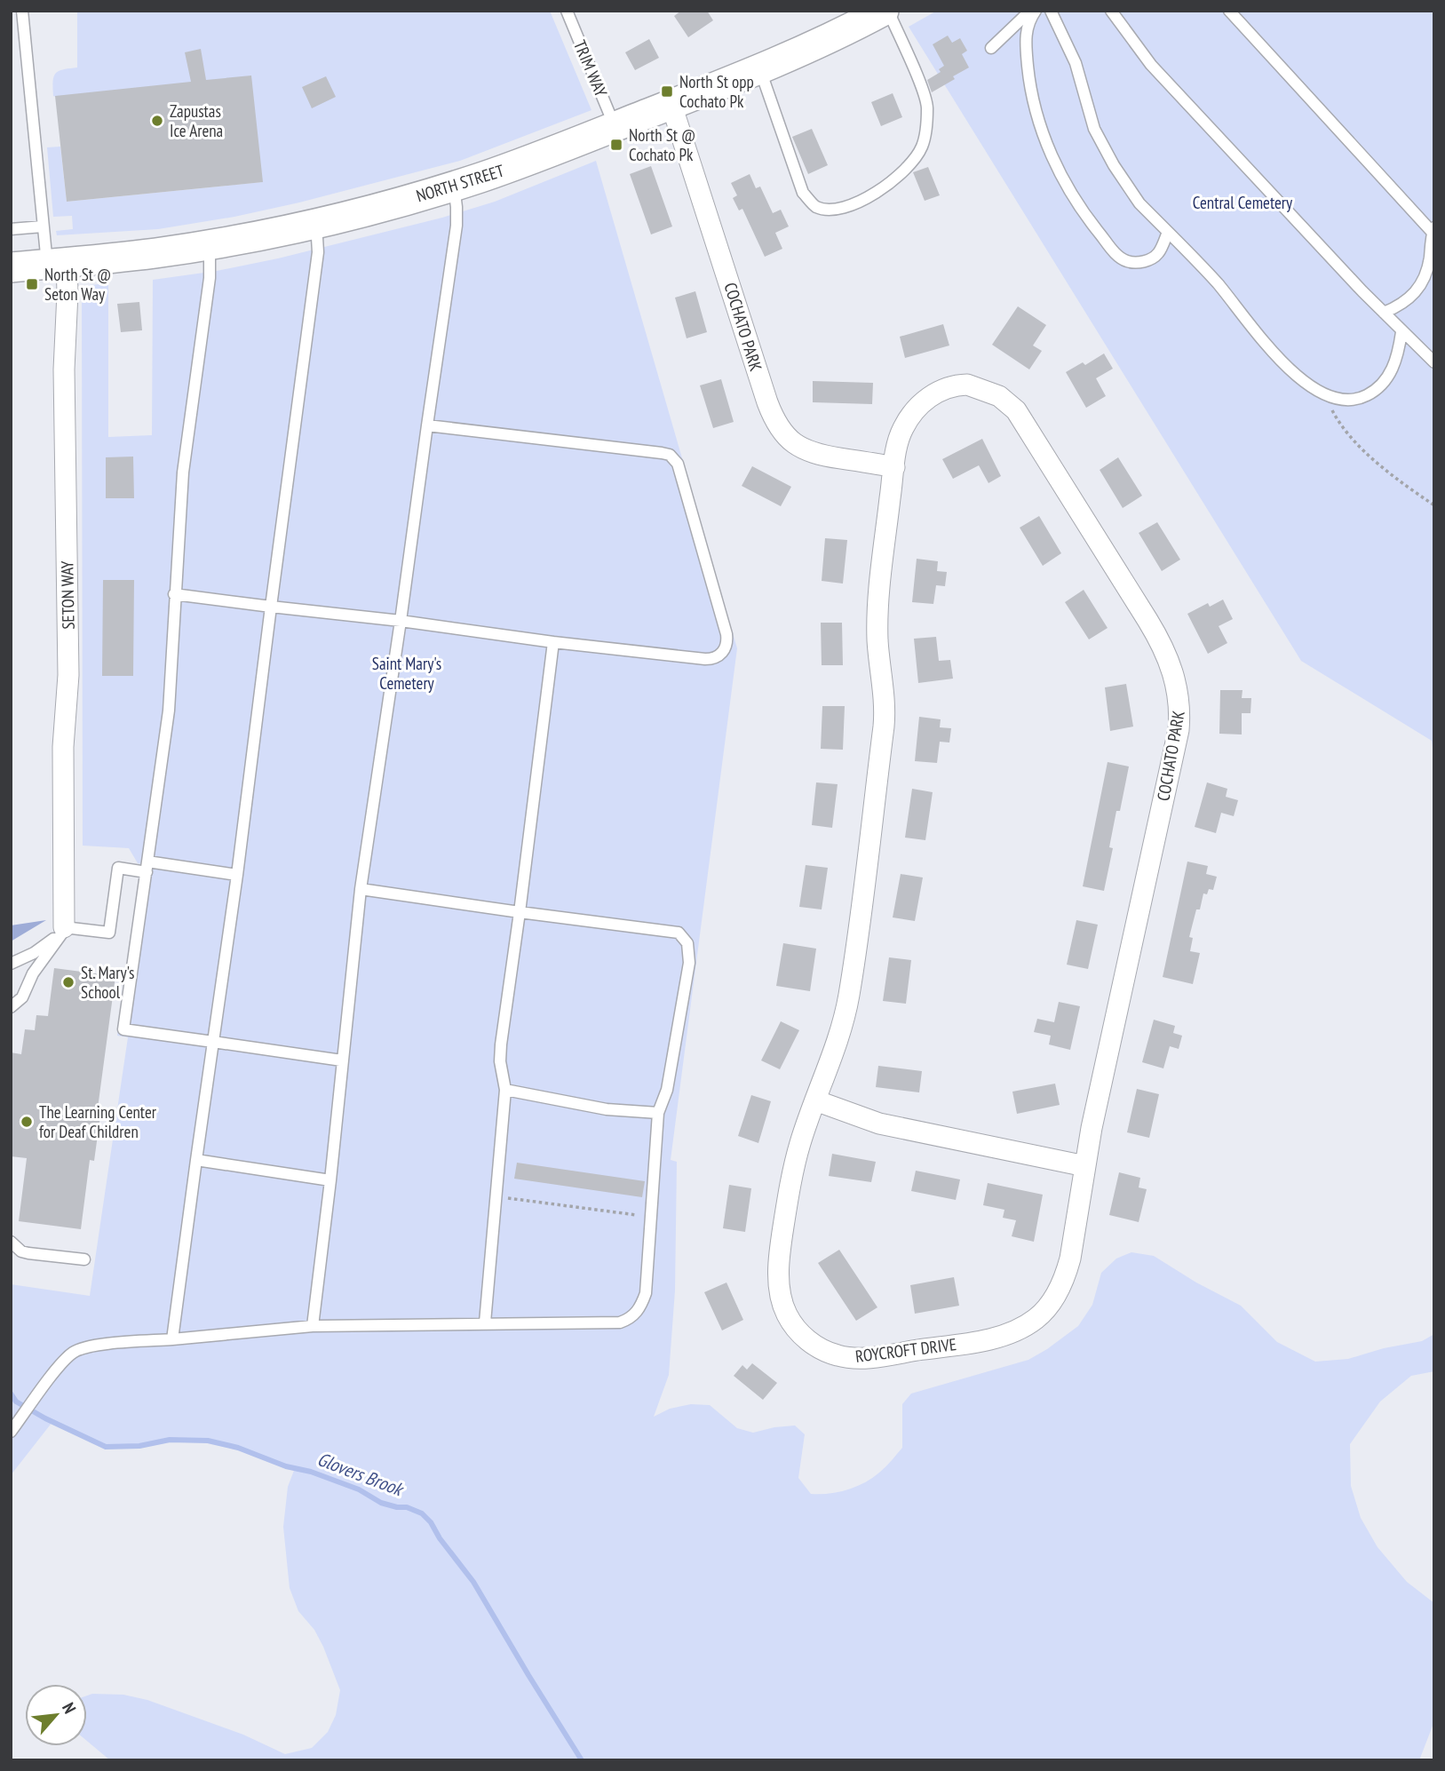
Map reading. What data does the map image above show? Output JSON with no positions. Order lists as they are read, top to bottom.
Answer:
{
  "streets": {
    "main road": ["NORTH STREET"],
    "street": ["COCHATO PARK", "SETON WAY", "ROYCROFT DRIVE"],
    "lane": ["TRIM WAY"]
  },
  "crossings": [
    ["TRIM WAY", "NORTH STREET"],
    ["NORTH STREET", "COCHATO PARK"],
    ["NORTH STREET", "SETON WAY"],
    ["COCHATO PARK", "ROYCROFT DRIVE"]
  ],
  "water": ["Glovers Brook"],
  "parks": ["Central Cemetery", "Saint Mary's Cemetery"],
  "places": {
    "transit": ["North St opp Cochato Pk", "North St @ Cochato Pk", "North St @ Seton Way"],
    "other": ["Zapustas Ice Arena", "St. Mary's School", "The Learning Center for Deaf Children"]
  },
  "north": "top right"
}
